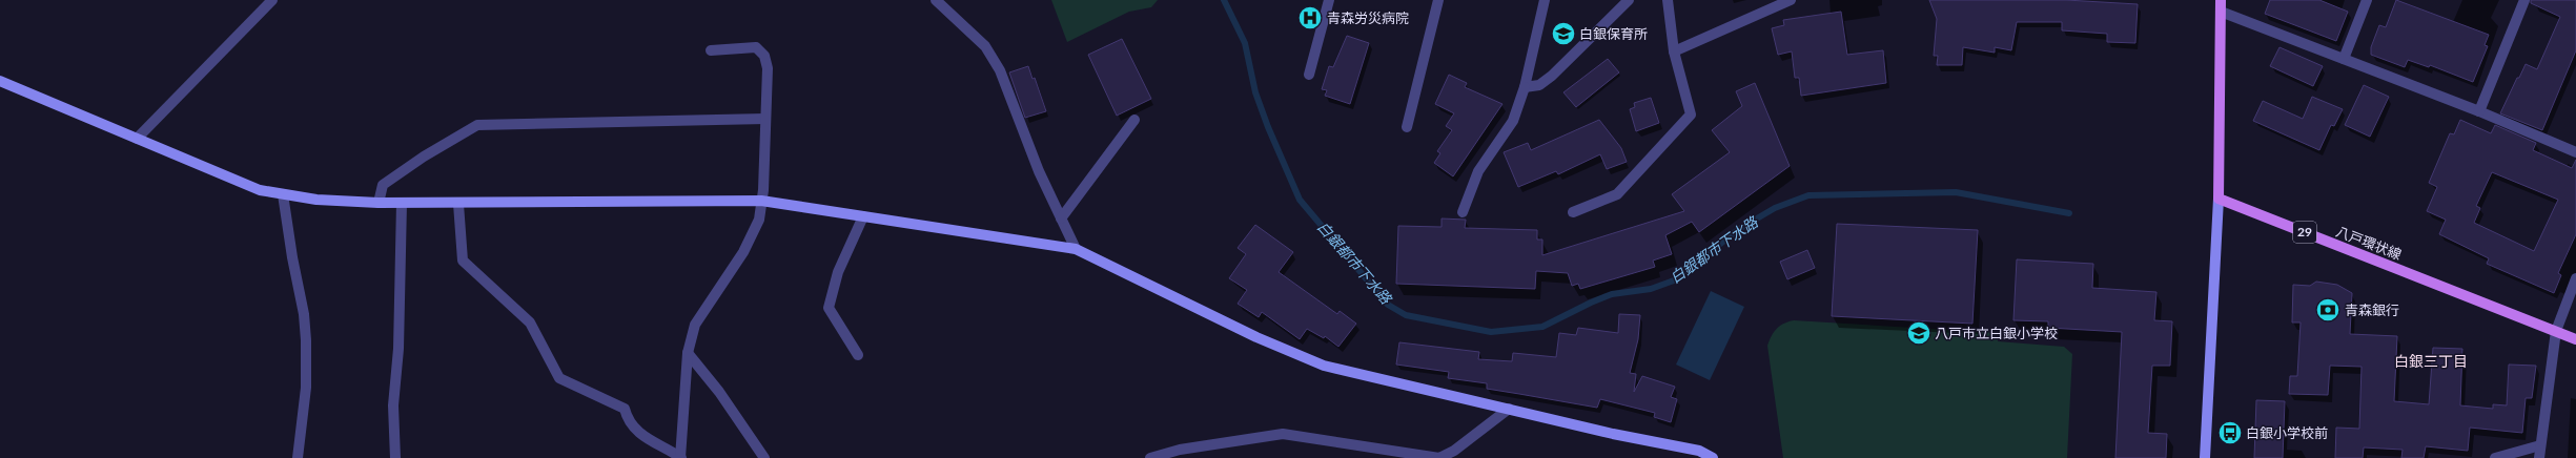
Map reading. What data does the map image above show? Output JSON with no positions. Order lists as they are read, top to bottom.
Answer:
{
  "streets": {
    "main road": ["29", "八戸環状線"]
  },
  "districts": ["白銀三丁目"],
  "water": ["白銀都市下水路"],
  "places": {
    "hospital": ["青森労災病院"],
    "school or university": ["白銀保育所", "八戸市立白銀小学校"],
    "bank": ["青森銀行"],
    "bus stop": ["白銀小学校前"]
  }
}
